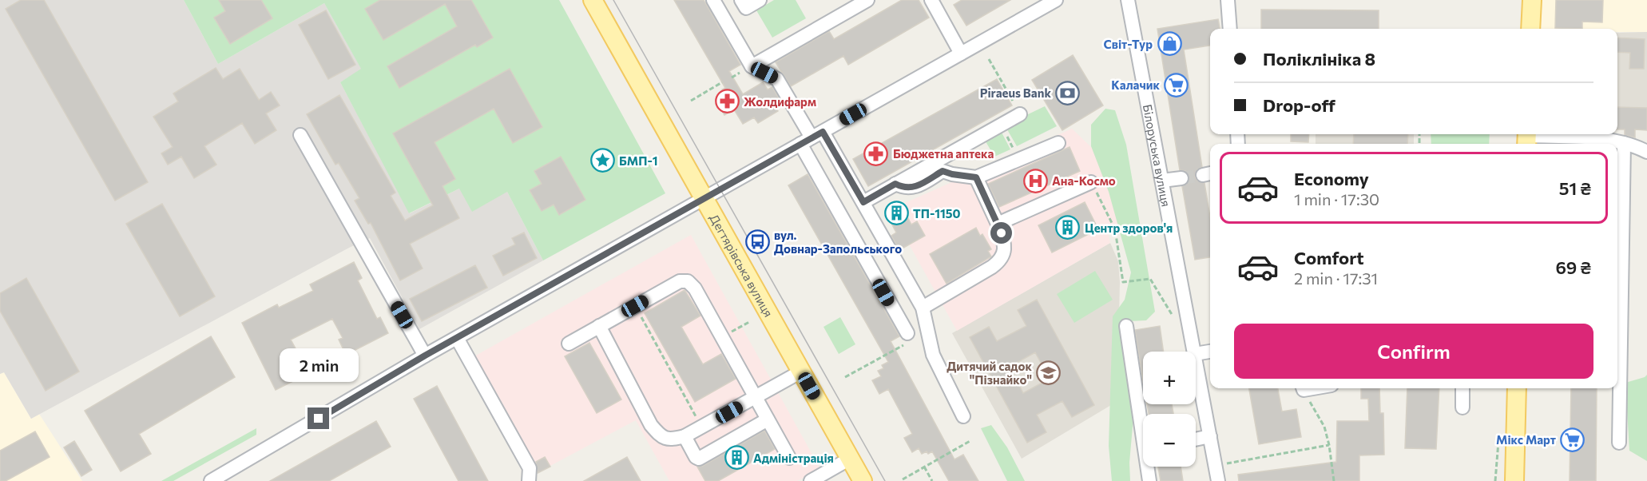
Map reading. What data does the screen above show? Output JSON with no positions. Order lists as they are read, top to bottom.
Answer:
{
  "streets": {
    "main road": ["Дегтярівська вулиця"],
    "street": ["Білоруська вулиця"]
  },
  "places": {
    "shop": ["Світ-Тур"],
    "supermarket": ["Калачик", "Мікс Март"],
    "bank": ["Piraeus Bank"],
    "pharmacy": ["Жолдифарм", "Бюджетна аптека"],
    "place": ["БМП-1"],
    "hospital": ["Ана-Космо"],
    "building": ["ТП-1150", "Центр здоров'я", "Адміністрація"],
    "bus stop": ["вул. Довнар-Запольського"],
    "school or university": ["Дитячий садок \"Пізнайко\""]
  },
  "page": {
    "banner": ["Поліклініка 8", "Drop-off"],
    "list": [
      {
        "name": "Economy",
        "note": "1 min · 17:30",
        "value": "51 ₴"
      },
      {
        "name": "Comfort",
        "note": "2 min · 17:31",
        "value": "69 ₴"
      }
    ],
    "buttons": "Confirm",
    "bubble": "2 min",
    "map_buttons": ["+", "−"]
  }
}
